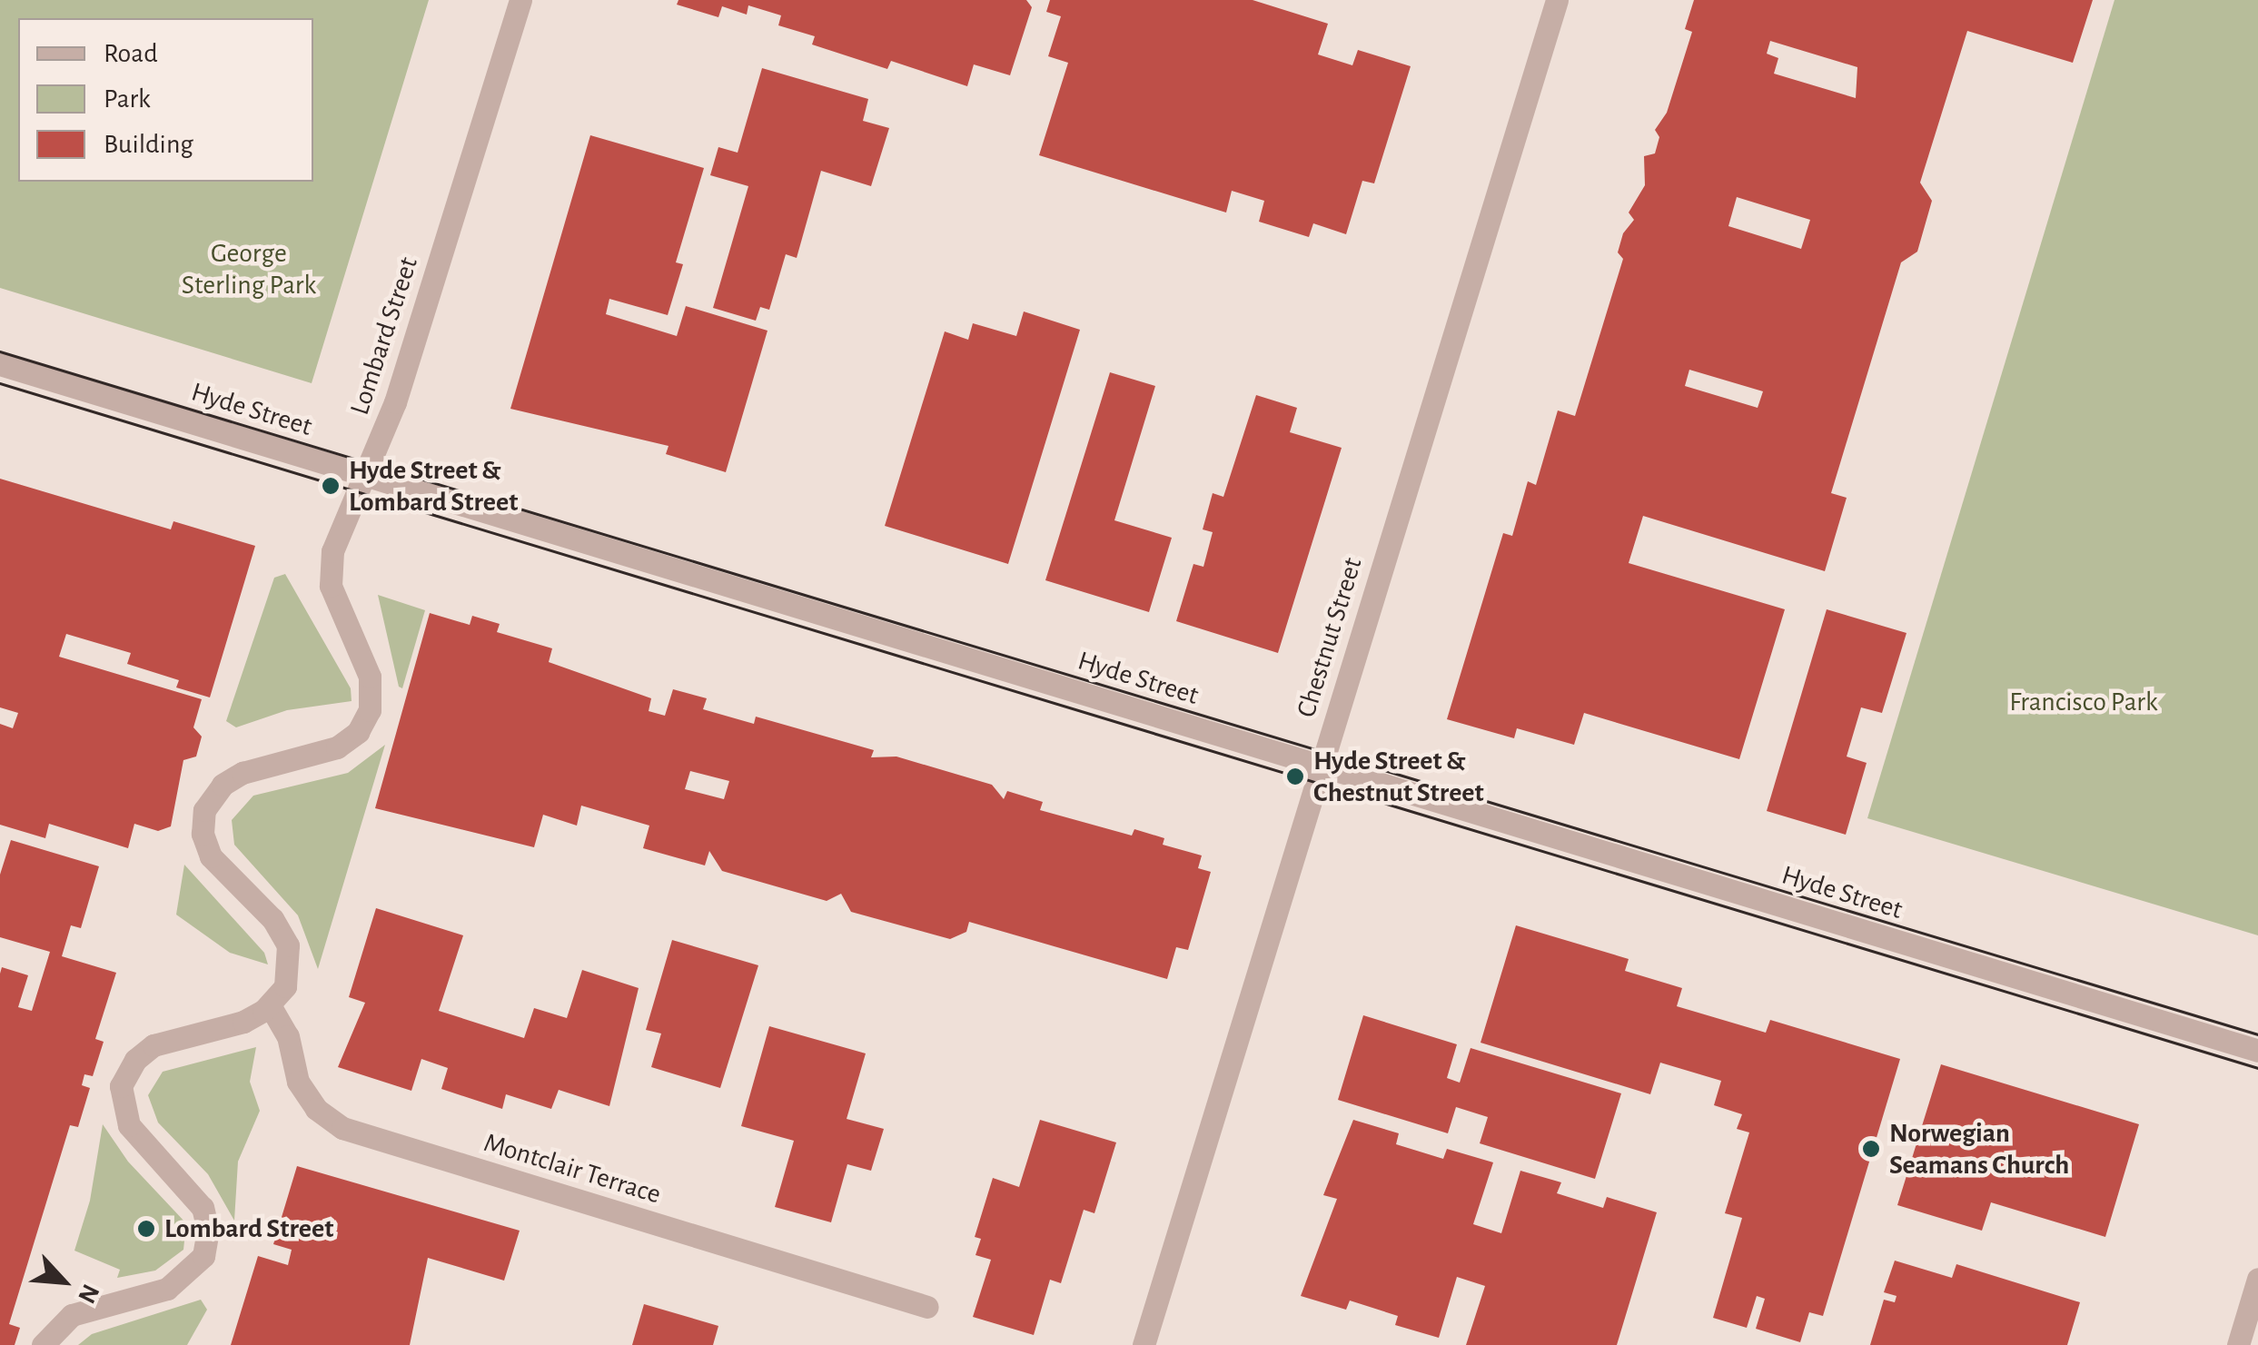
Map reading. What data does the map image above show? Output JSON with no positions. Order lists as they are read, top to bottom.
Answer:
{
  "streets": {
    "street": [
      "Lombard Street",
      "Hyde Street",
      "Chestnut Street",
      "Montclair Terrace"
    ]
  },
  "crossings": [
    ["Lombard Street", "Hyde Street"],
    ["Lombard Street", "Montclair Terrace"],
    ["Hyde Street", "Chestnut Street"]
  ],
  "parks": ["George Sterling Park", "Francisco Park"],
  "places": [
    "Hyde Street & Lombard Street",
    "Hyde Street & Chestnut Street",
    "Norwegian Seamans Church",
    "Lombard Street"
  ],
  "legend": ["Road", "Park", "Building"],
  "north": "bottom right"
}
